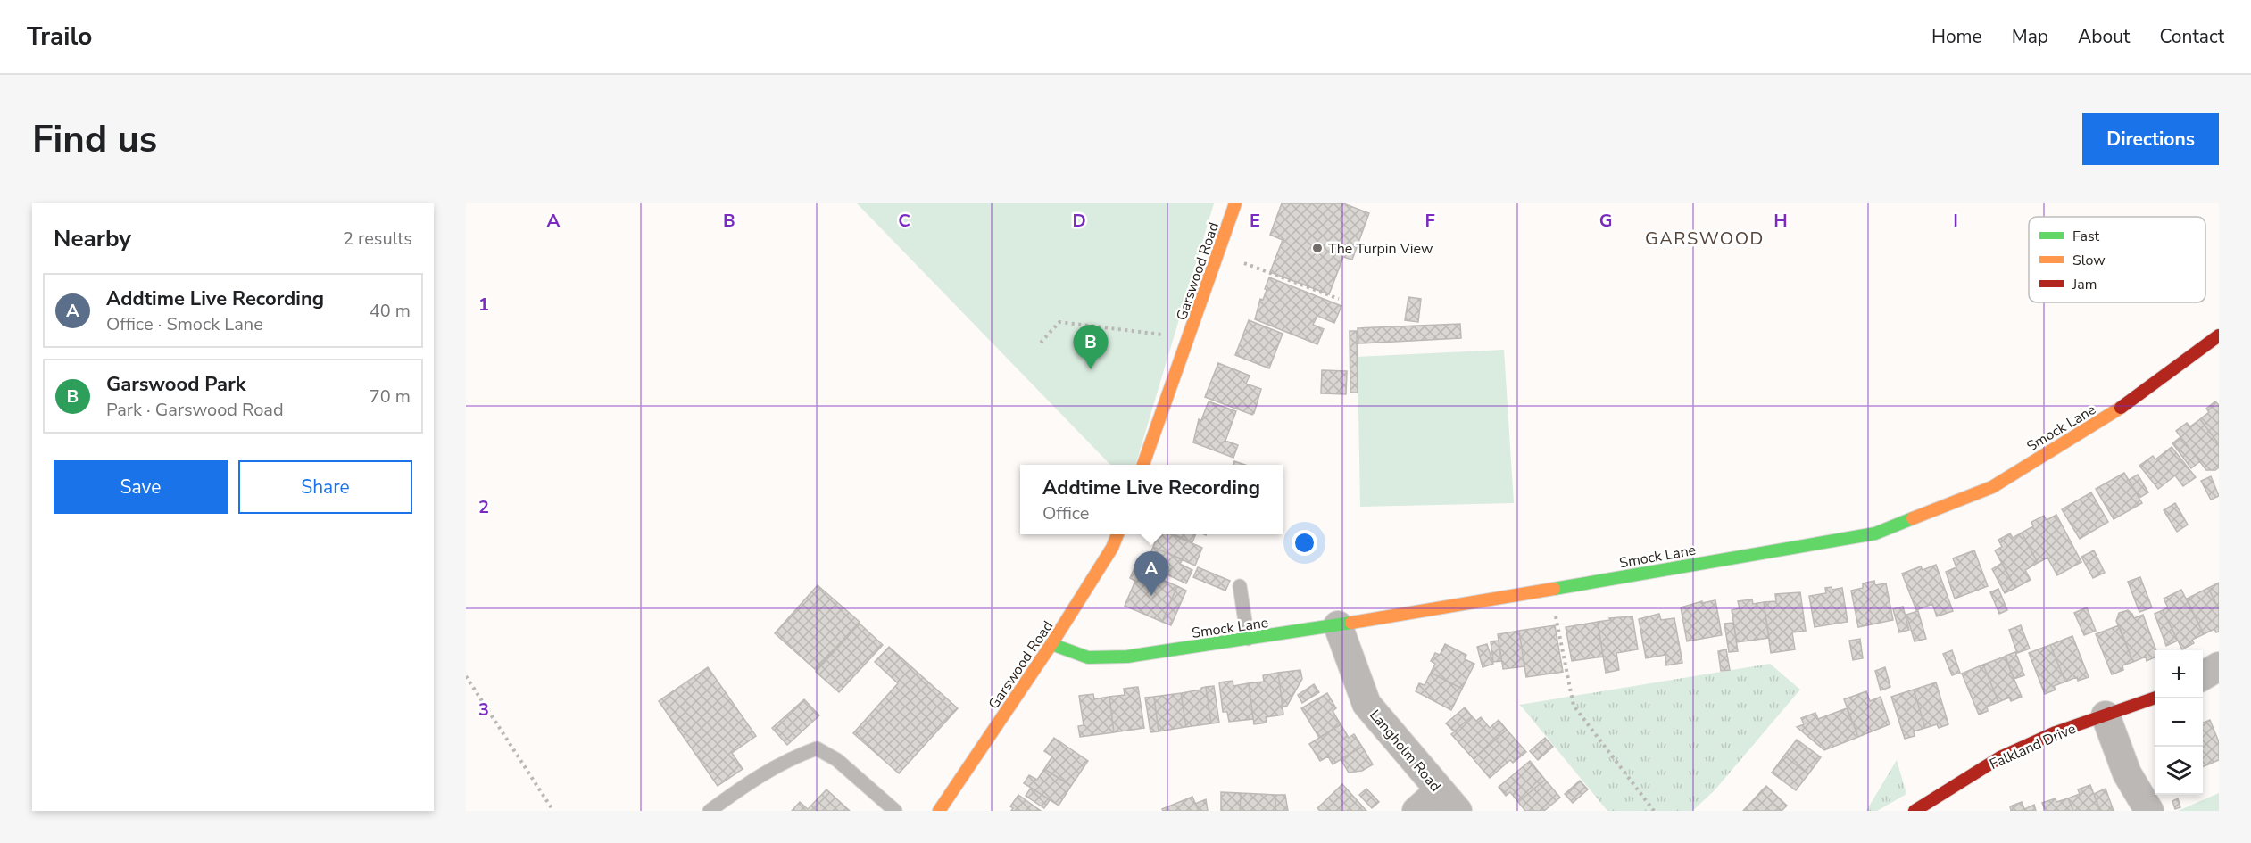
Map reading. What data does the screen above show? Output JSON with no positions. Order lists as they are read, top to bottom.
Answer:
{
  "streets": {
    "street": [
      "Garswood Road",
      "Smock Lane",
      "Falkland Drive",
      "Langholm Road"
    ]
  },
  "crossings": [
    ["Garswood Road", "Smock Lane"],
    ["Smock Lane", "Langholm Road"]
  ],
  "districts": ["GARSWOOD"],
  "places": ["The Turpin View"],
  "legend": ["Fast", "Slow", "Jam"],
  "page": {
    "header": "Trailo",
    "nav": [
      "Home",
      "Map",
      "About",
      "Contact"
    ],
    "buttons": [
      "Directions",
      ["Save", "Share"]
    ],
    "title": "Find us",
    "heading": ["Nearby", "2 results"],
    "list": [
      {
        "mark": "A",
        "name": "Addtime Live Recording",
        "note": "Office · Smock Lane",
        "value": "40 m"
      },
      {
        "mark": "B",
        "name": "Garswood Park",
        "note": "Park · Garswood Road",
        "value": "70 m"
      }
    ],
    "pins": ["B", "A"],
    "popup": ["Addtime Live Recording", "Office"],
    "map_buttons": ["+", "−"]
  },
  "grid": {
    "columns": [
      "A",
      "B",
      "C",
      "D",
      "E",
      "F",
      "G",
      "H",
      "I"
    ],
    "rows": ["1", "2", "3"]
  }
}
